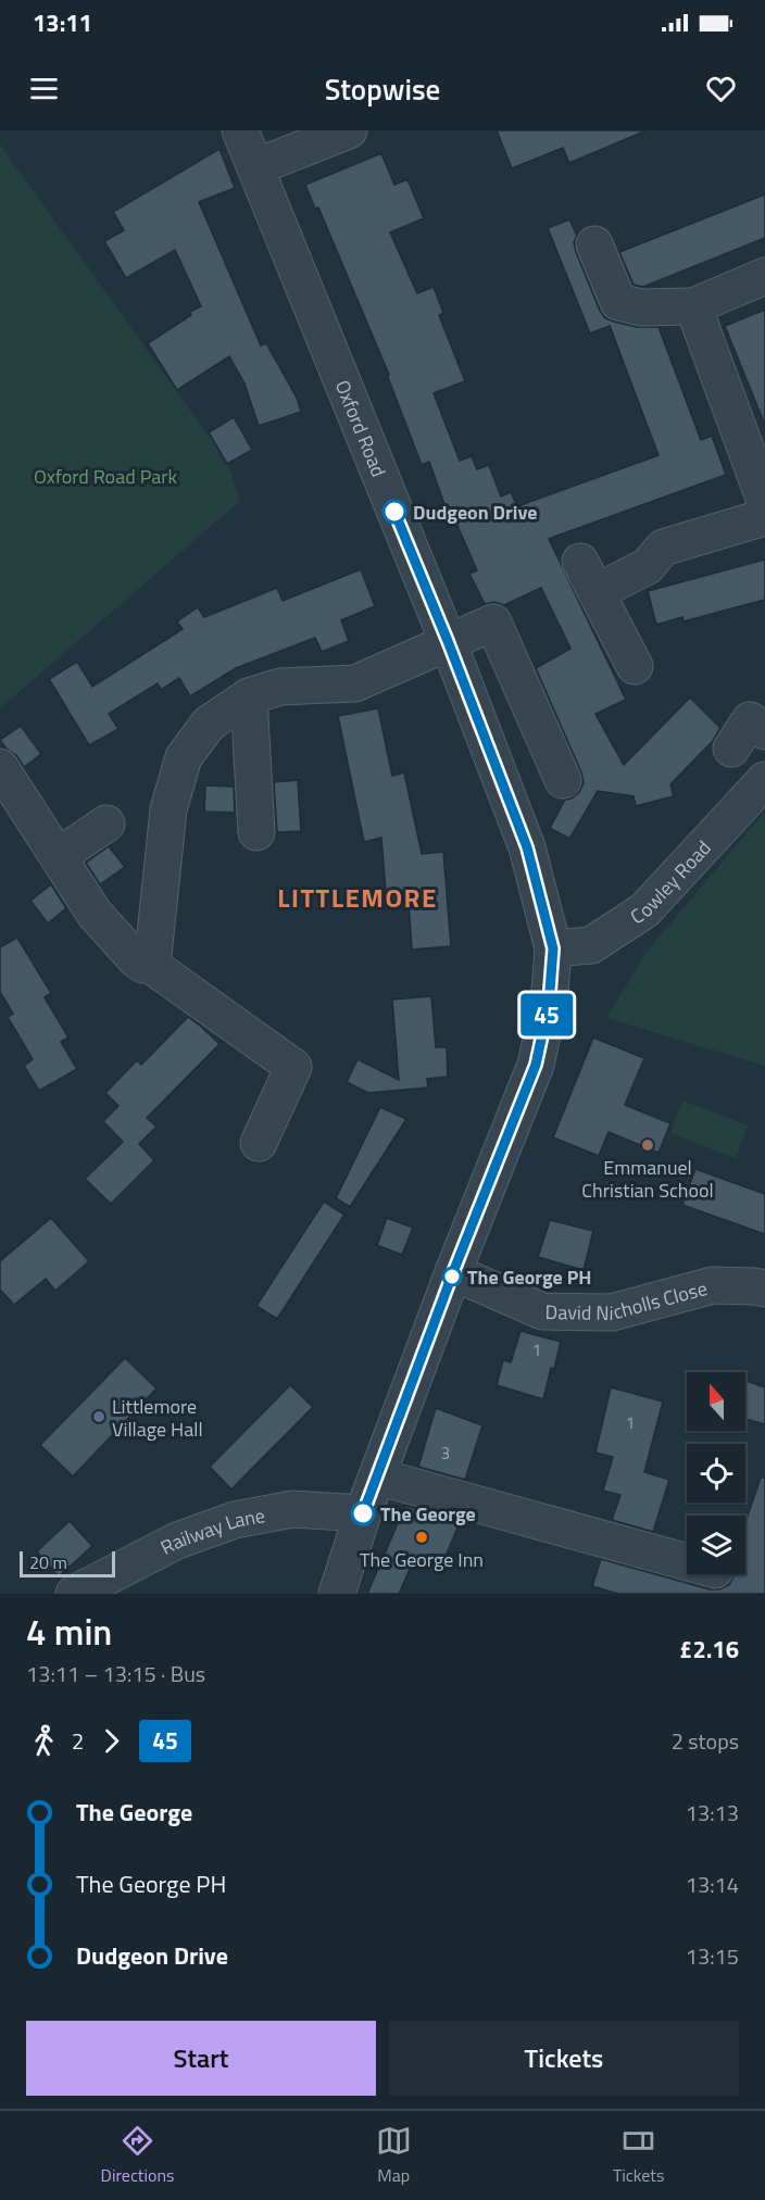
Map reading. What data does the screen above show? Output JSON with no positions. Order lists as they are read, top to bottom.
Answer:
{
  "streets": {
    "street": [
      "Oxford Road",
      "Cowley Road",
      "David Nicholls Close",
      "Railway Lane"
    ]
  },
  "crossings": [
    ["Oxford Road", "Cowley Road"],
    ["Oxford Road", "David Nicholls Close"],
    ["Oxford Road", "Railway Lane"]
  ],
  "districts": ["LITTLEMORE"],
  "parks": ["Oxford Road Park"],
  "places": [
    "Dudgeon Drive",
    "Emmanuel Christian School",
    "The George PH",
    "Littlemore Village Hall",
    "The George",
    "The George Inn"
  ],
  "lines": ["bus line 45"],
  "house_numbers": ["1", "1", "3"],
  "scale_bar": "20 m",
  "north": "top",
  "page": {
    "status": "13:11",
    "header": "Stopwise",
    "on_map": "45",
    "scale": "20 m",
    "heading": ["4 min", "13:11 – 13:15 · Bus", "£2.16"],
    "legs": ["2", "45", "2 stops"],
    "list": [
      {
        "name": "The George",
        "value": "13:13"
      },
      {
        "name": "The George PH",
        "value": "13:14"
      },
      {
        "name": "Dudgeon Drive",
        "value": "13:15"
      }
    ],
    "buttons": ["Start", "Tickets"],
    "tabs": ["Directions", "Map", "Tickets"]
  }
}
